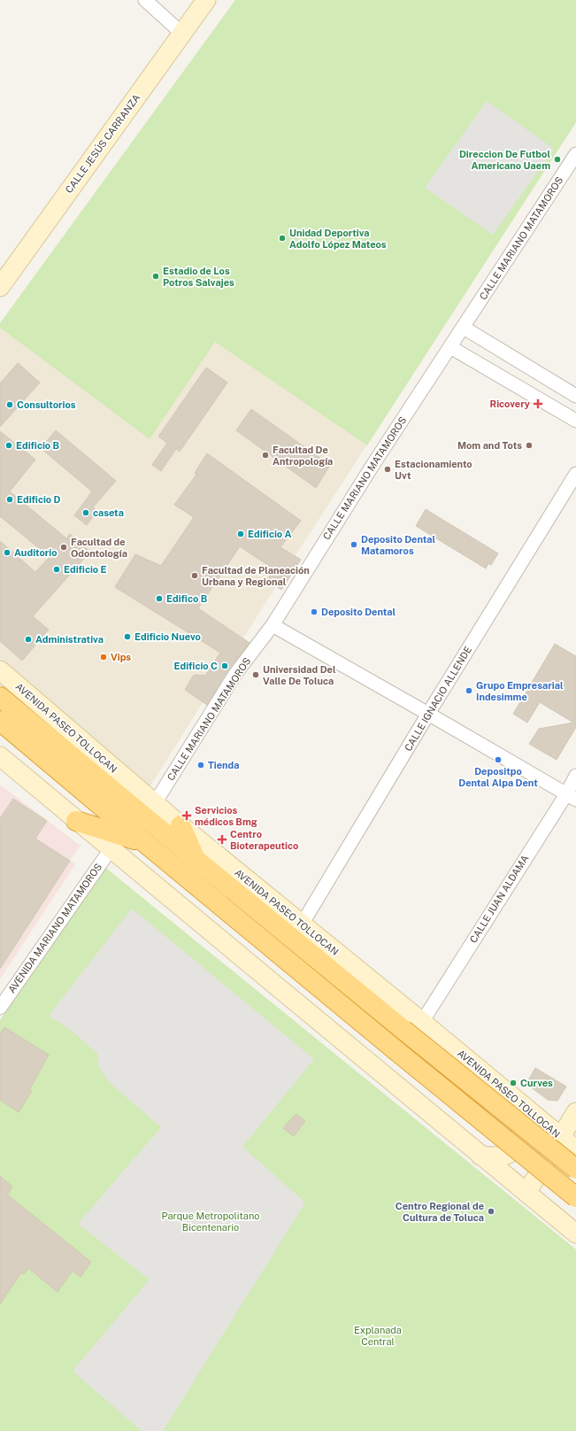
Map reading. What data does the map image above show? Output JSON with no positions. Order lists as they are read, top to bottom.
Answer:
{
  "streets": {
    "highway": ["AVENIDA PASEO TOLLOCAN"],
    "main road": ["CALLE JESÚS CARRANZA"],
    "street": [
      "CALLE MARIANO MATAMOROS",
      "CALLE IGNACIO ALLENDE",
      "CALLE JUAN ALDAMA",
      "AVENIDA MARIANO MATAMOROS"
    ]
  },
  "crossings": [
    ["CALLE MARIANO MATAMOROS", "AVENIDA PASEO TOLLOCAN"],
    ["CALLE IGNACIO ALLENDE", "AVENIDA PASEO TOLLOCAN"],
    ["AVENIDA PASEO TOLLOCAN", "CALLE JUAN ALDAMA"]
  ],
  "parks": ["Parque Metropolitano Bicentenario", "Explanada Central"],
  "places": {
    "other": [
      "Direccion De Futbol Americano Uaem",
      "Unidad Deportiva Adolfo López Mateos",
      "Estadio de Los Potros Salvajes",
      "Consultorios",
      "Edificio B",
      "Mom and Tots",
      "Facultad De Antropología",
      "Estacionamiento Uvt",
      "Edificio D",
      "caseta",
      "Edificio A",
      "Deposito Dental Matamoros",
      "Facultad de Odontología",
      "Auditorio",
      "Edificio E",
      "Facultad de Planeación Urbana y Regional",
      "Edifico B",
      "Deposito Dental",
      "Edificio Nuevo",
      "Administrativa",
      "Vips",
      "Edificio C",
      "Universidad Del Valle De Toluca",
      "Grupo Empresarial Indesimme",
      "Depositpo Dental Alpa Dent",
      "Tienda",
      "Curves",
      "Centro Regional de Cultura de Toluca"
    ],
    "health": ["Ricovery", "Servicios médicos Bmg", "Centro Bioterapeutico"]
  }
}
